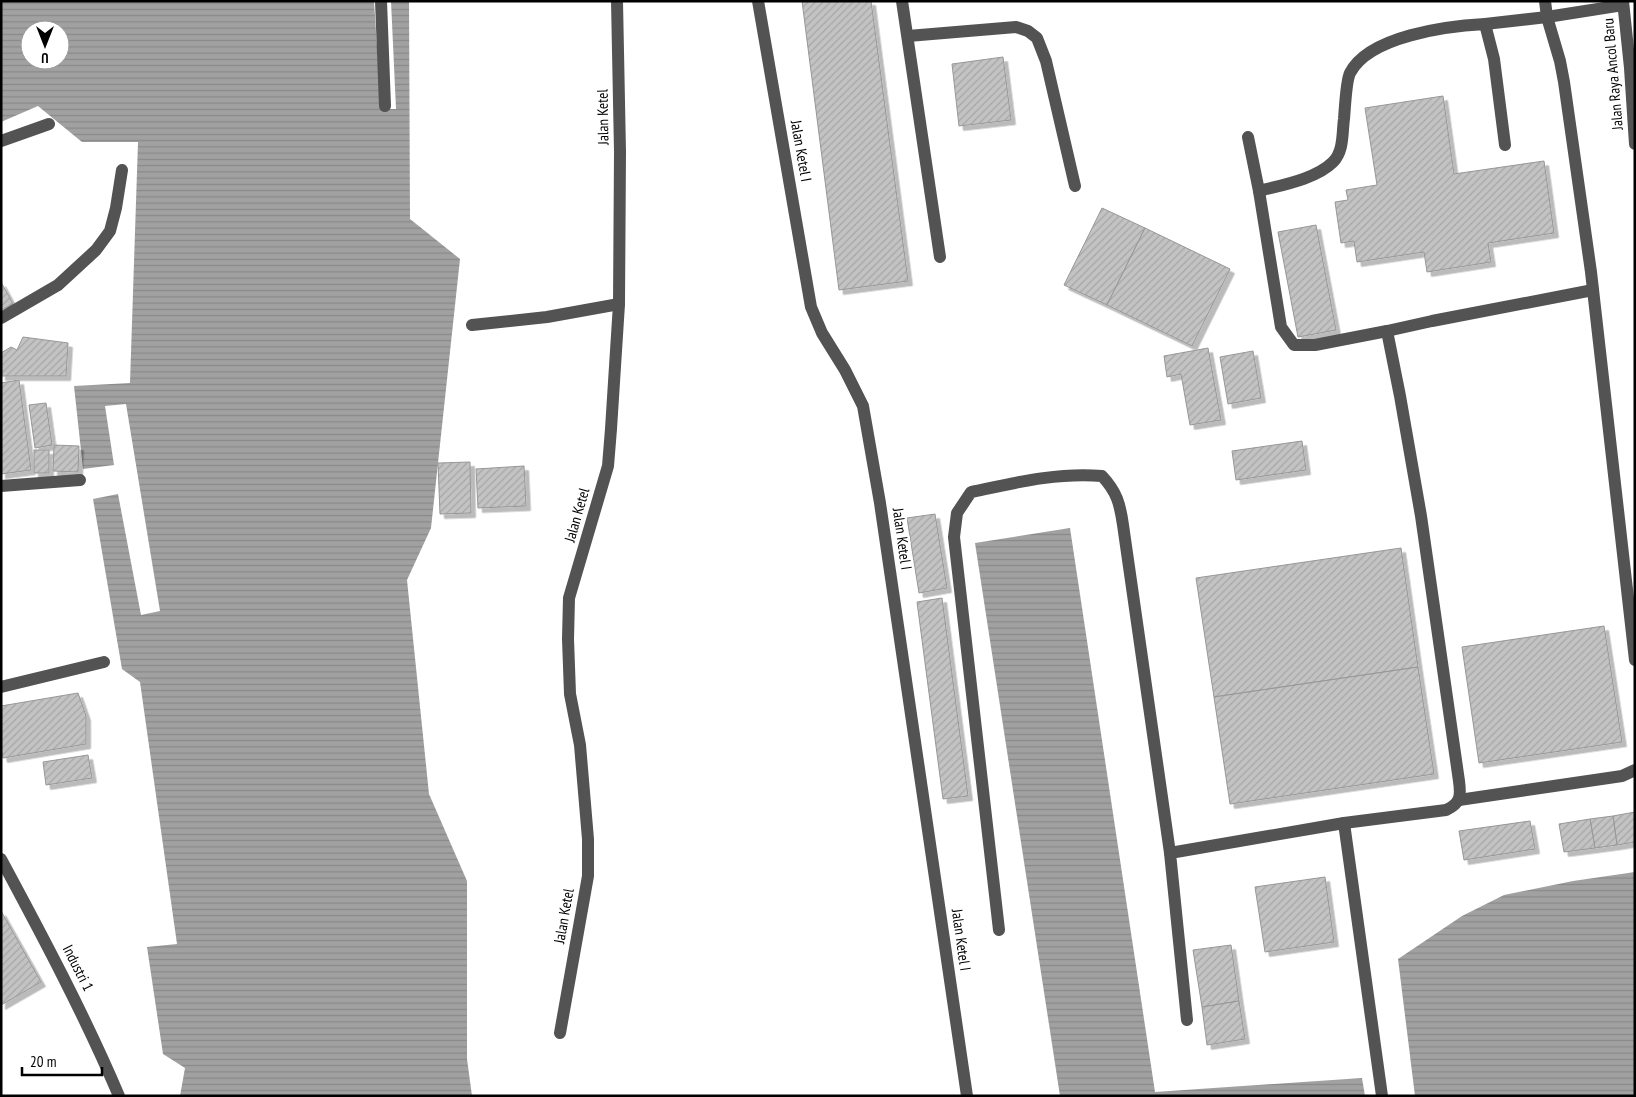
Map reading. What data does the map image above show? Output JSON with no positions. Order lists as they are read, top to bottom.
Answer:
{
  "streets": {
    "lane": [
      "Jalan Raya Ancol Baru",
      "Jalan Ketel",
      "Jalan Ketel I",
      "Industri 1"
    ]
  },
  "scale_bar": "20 m",
  "north": "bottom"
}
